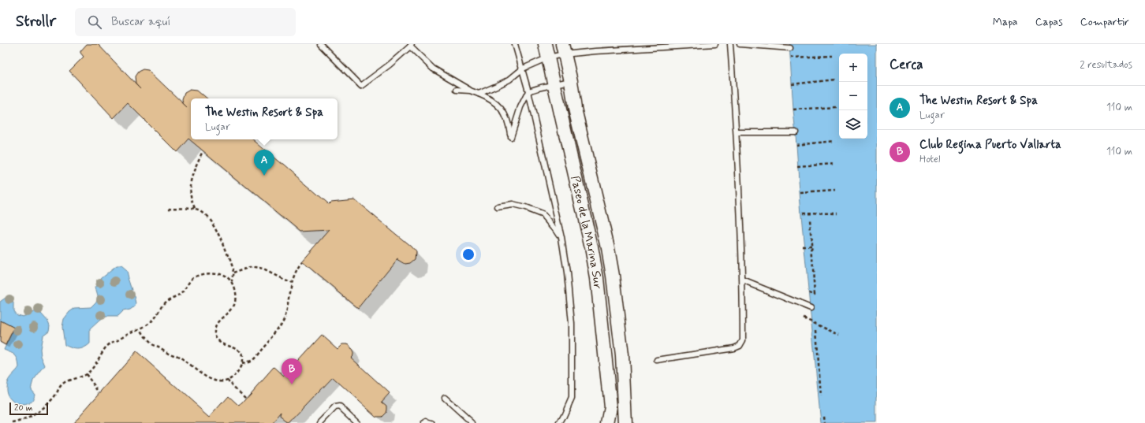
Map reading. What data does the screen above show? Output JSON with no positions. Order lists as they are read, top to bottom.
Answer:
{
  "streets": {
    "street": ["Paseo de la Marina Sur"]
  },
  "scale_bar": "20 m",
  "page": {
    "header": "Strollr",
    "search": "Buscar aquí",
    "nav": ["Mapa", "Capas", "Compartir"],
    "heading": ["Cerca", "2 resultados"],
    "map_buttons": ["+", "−"],
    "list": [
      {
        "mark": "A",
        "name": "The Westin Resort & Spa",
        "note": "Lugar",
        "value": "110 m"
      },
      {
        "mark": "B",
        "name": "Club Regina Puerto Vallarta",
        "note": "Hotel",
        "value": "110 m"
      }
    ],
    "popup": ["The Westin Resort & Spa", "Lugar"],
    "pins": ["A", "B"],
    "scale": "20 m"
  }
}
